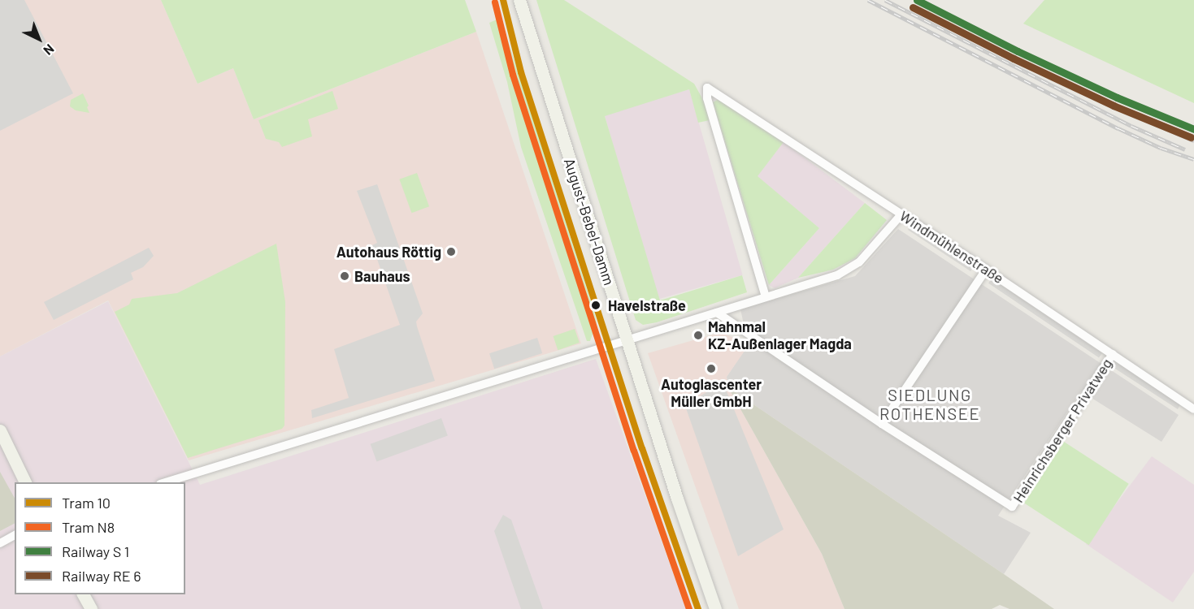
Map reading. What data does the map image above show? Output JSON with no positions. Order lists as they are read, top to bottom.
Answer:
{
  "streets": {
    "main road": ["August-Bebel-Damm"],
    "street": ["Windmühlenstraße", "Heinrichsberger Privatweg"]
  },
  "crossings": [
    ["Windmühlenstraße", "Heinrichsberger Privatweg"]
  ],
  "districts": ["SIEDLUNG ROTHENSEE"],
  "places": [
    "Autohaus Röttig",
    "Bauhaus",
    "Havelstraße",
    "Mahnmal KZ-Außenlager Magda",
    "Autoglascenter Müller GmbH"
  ],
  "lines": ["tram line 10", "tram line N8"],
  "legend": [
    "Tram 10",
    "Tram N8",
    "Railway S 1",
    "Railway RE 6"
  ],
  "north": "bottom right"
}
